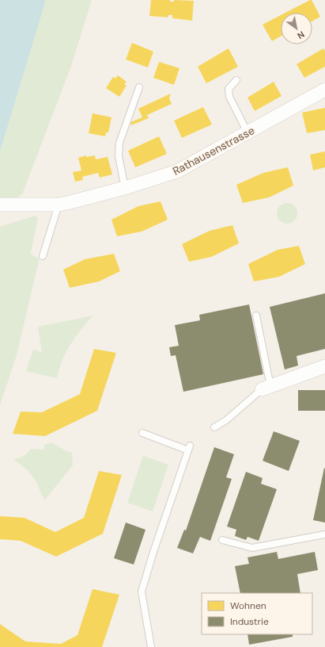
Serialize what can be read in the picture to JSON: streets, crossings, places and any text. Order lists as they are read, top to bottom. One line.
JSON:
{"streets":{"street":["Rathausenstrasse"]},"legend":["Wohnen","Industrie"],"north":"bottom right"}
